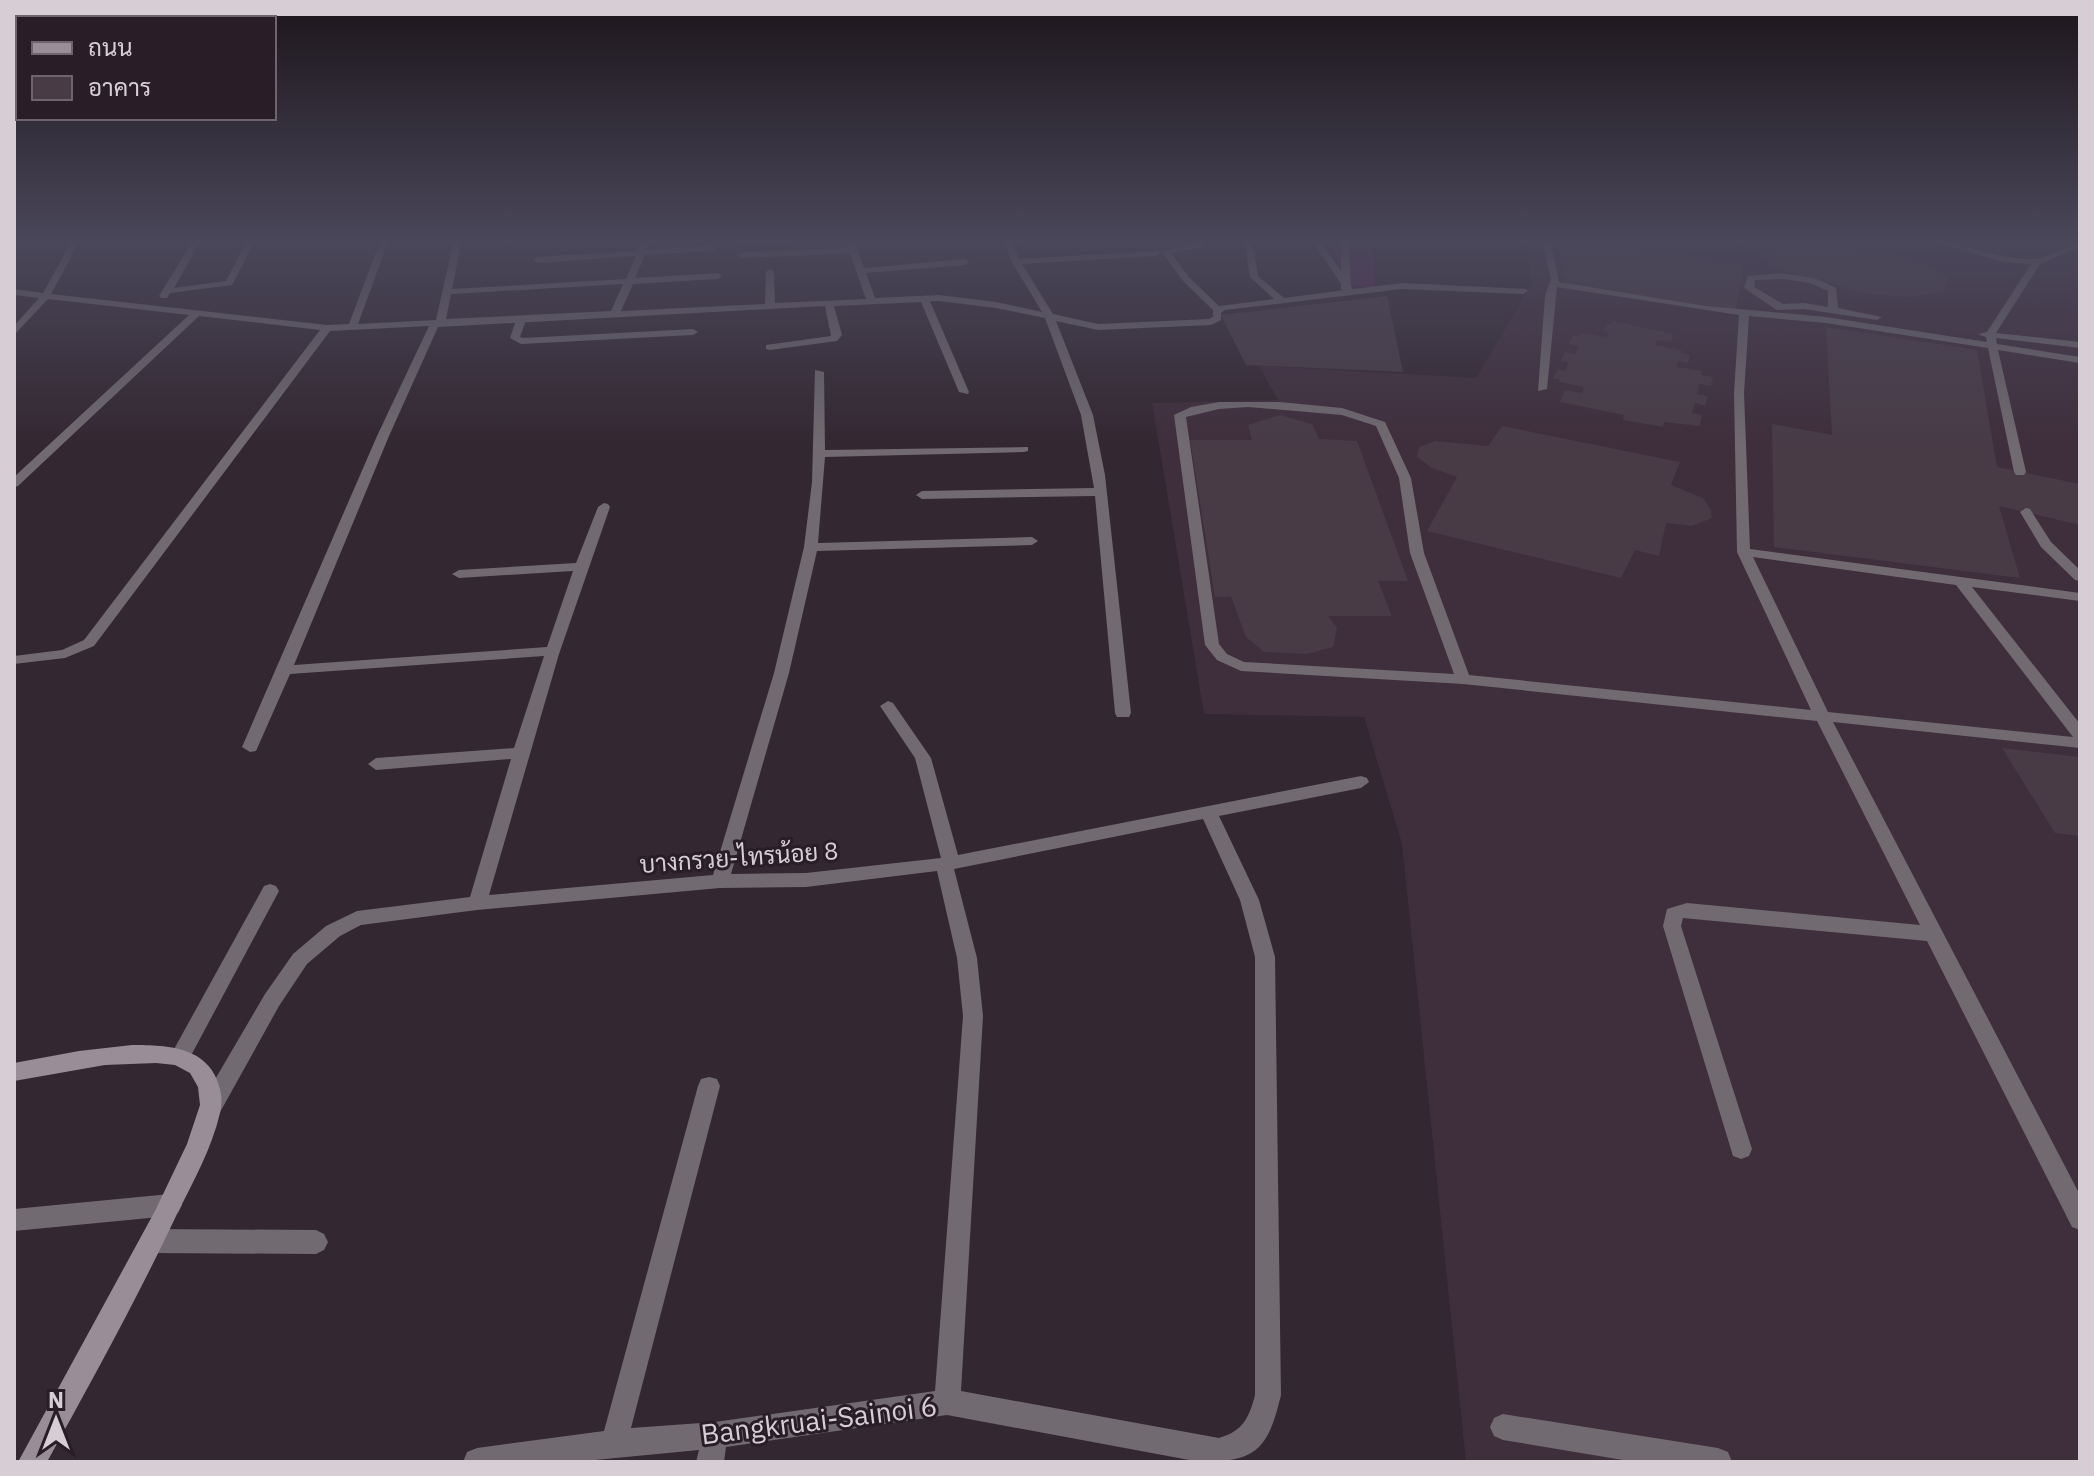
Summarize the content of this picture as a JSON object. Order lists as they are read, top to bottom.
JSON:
{
  "streets": {
    "street": ["บางกรวย-ไทรน้อย 8", "Bangkruai-Sainoi 6"]
  },
  "crossings": [
    ["บางกรวย-ไทรน้อย 8", "Bangkruai-Sainoi 6"]
  ],
  "legend": ["ถนน", "อาคาร"],
  "north": "top"
}
